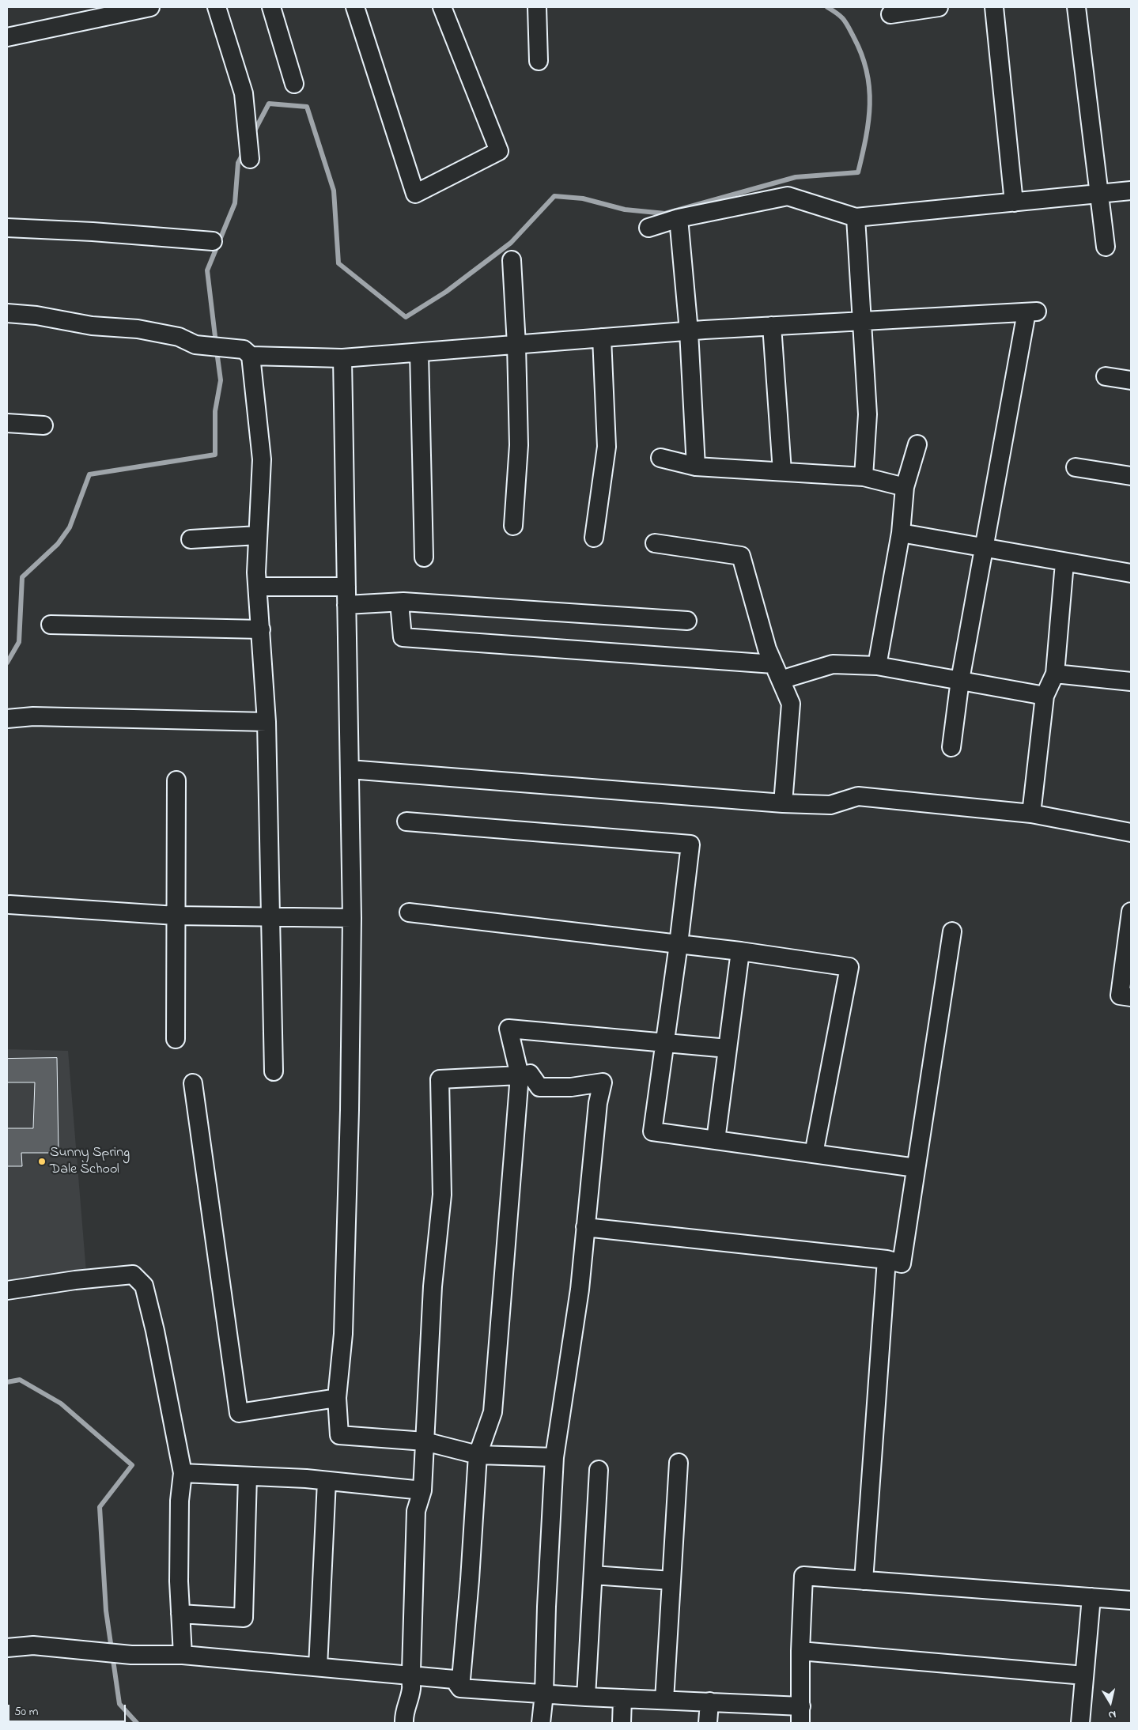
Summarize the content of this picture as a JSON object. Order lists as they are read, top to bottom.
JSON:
{
  "places": ["Sunny Spring Dale School"],
  "scale_bar": "50 m",
  "north": "bottom"
}
